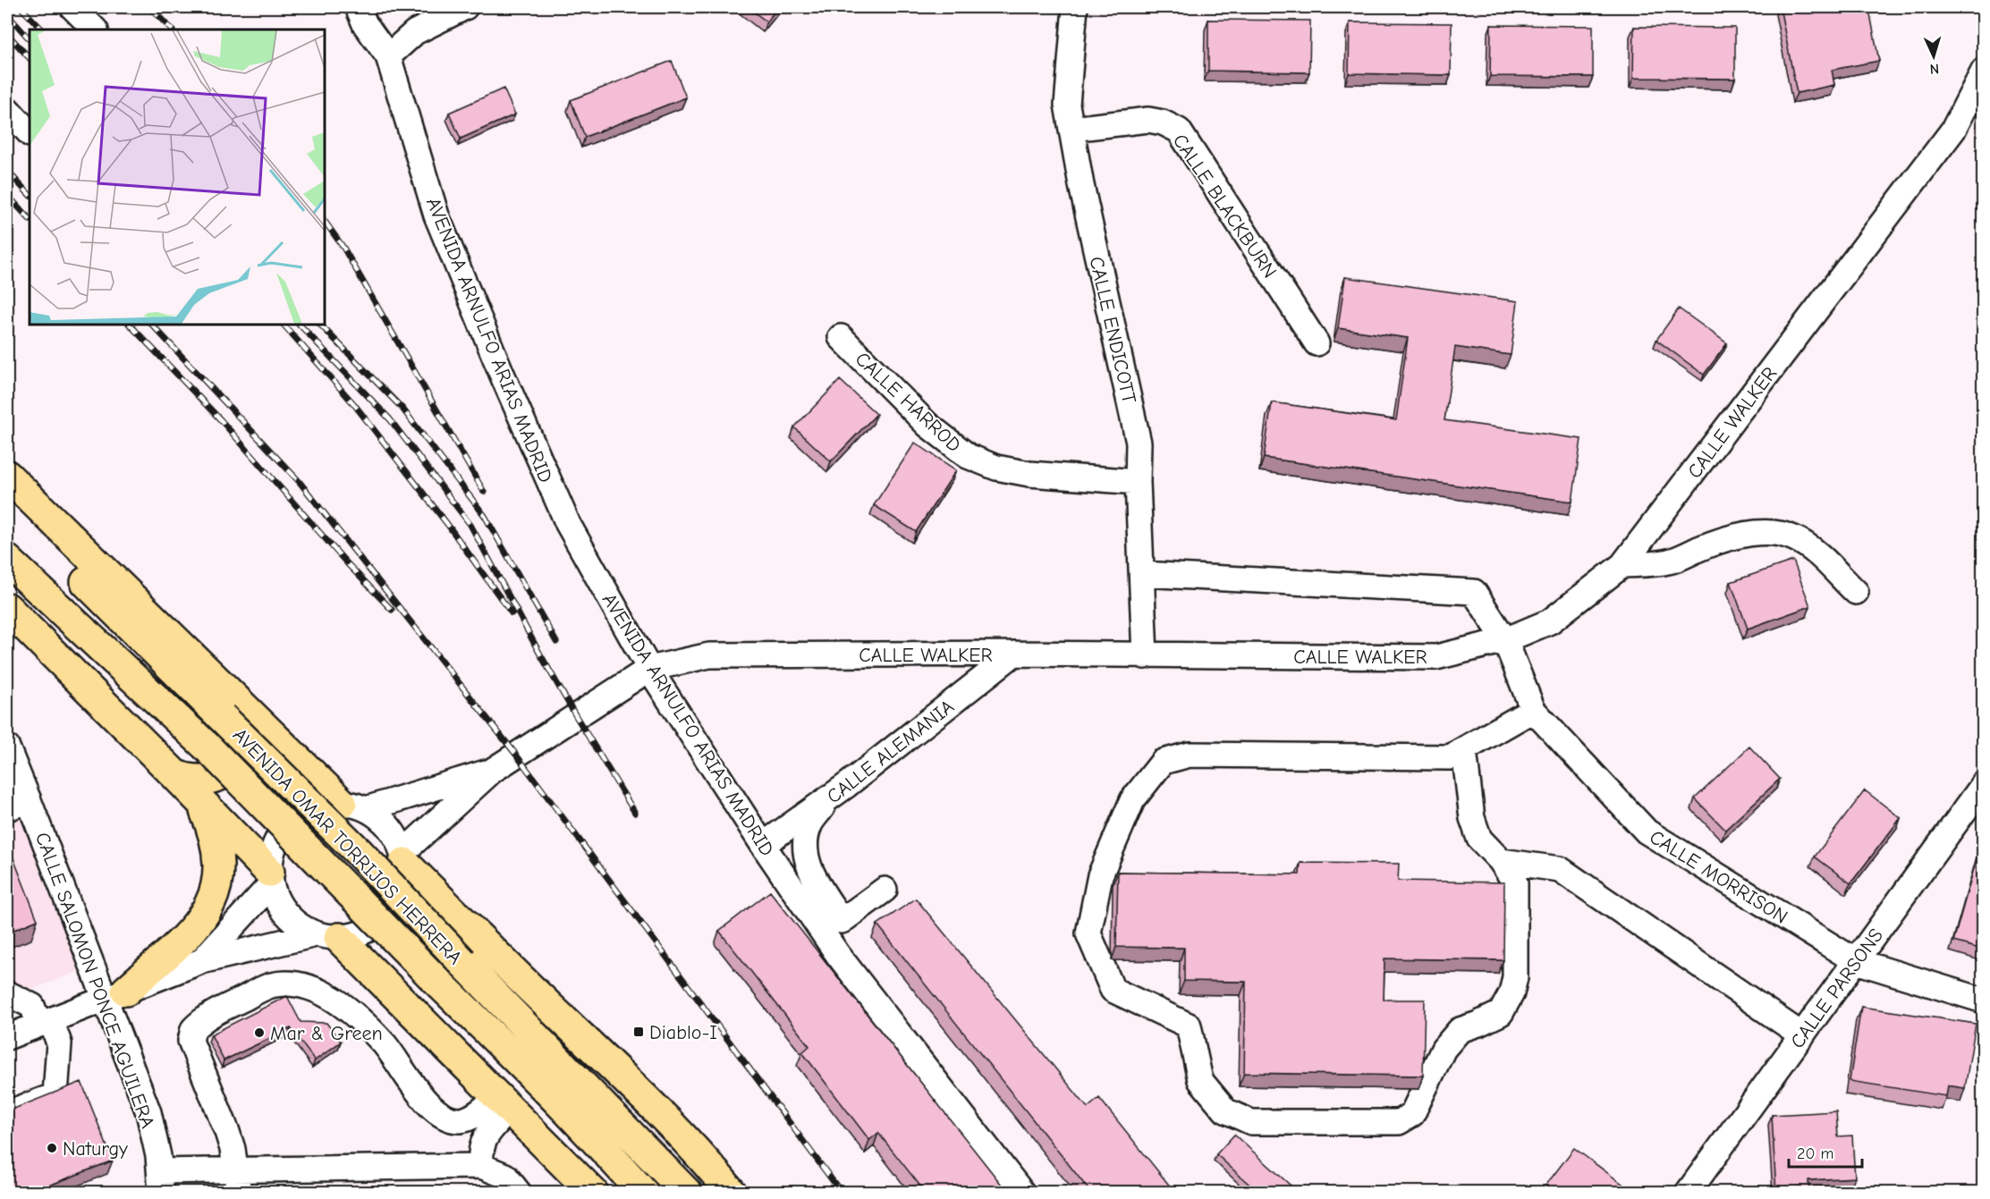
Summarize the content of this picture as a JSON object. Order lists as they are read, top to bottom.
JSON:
{
  "streets": {
    "main road": ["AVENIDA OMAR TORRIJOS HERRERA"],
    "street": [
      "CALLE BLACKBURN",
      "CALLE ENDICOTT",
      "AVENIDA ARNULFO ARIAS MADRID",
      "CALLE HARROD",
      "CALLE WALKER",
      "CALLE ALEMANIA",
      "CALLE MORRISON",
      "CALLE SALOMON PONCE AGUILERA",
      "CALLE PARSONS"
    ]
  },
  "crossings": [
    ["CALLE BLACKBURN", "CALLE ENDICOTT"],
    ["CALLE ENDICOTT", "CALLE HARROD"],
    ["CALLE ENDICOTT", "CALLE WALKER"],
    ["CALLE ENDICOTT", "CALLE MORRISON"],
    ["AVENIDA ARNULFO ARIAS MADRID", "CALLE WALKER"],
    ["AVENIDA ARNULFO ARIAS MADRID", "CALLE ALEMANIA"],
    ["CALLE WALKER", "CALLE ALEMANIA"],
    ["CALLE WALKER", "CALLE MORRISON"],
    ["CALLE MORRISON", "CALLE PARSONS"]
  ],
  "places": {
    "transit": ["Diablo-I"],
    "other": ["Mar & Green", "Naturgy"]
  },
  "scale_bar": "20 m",
  "north": "bottom"
}
